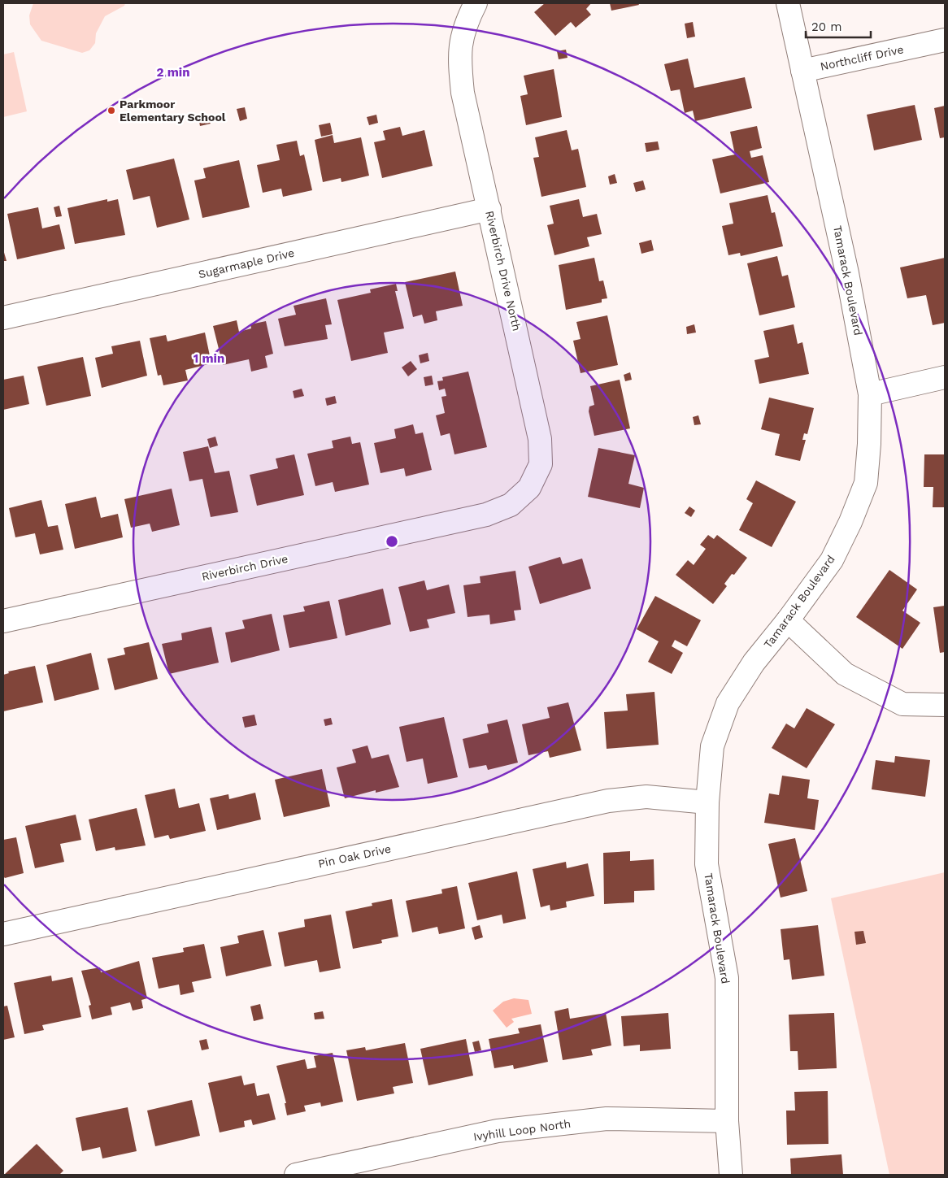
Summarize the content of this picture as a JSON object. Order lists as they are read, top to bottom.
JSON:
{
  "streets": {
    "street": [
      "Northcliff Drive",
      "Sugarmaple Drive",
      "Riverbirch Drive North",
      "Tamarack Boulevard",
      "Riverbirch Drive",
      "Pin Oak Drive",
      "Ivyhill Loop North"
    ]
  },
  "crossings": [
    ["Northcliff Drive", "Tamarack Boulevard"],
    ["Sugarmaple Drive", "Riverbirch Drive North"],
    ["Riverbirch Drive North", "Riverbirch Drive"],
    ["Tamarack Boulevard", "Pin Oak Drive"],
    ["Tamarack Boulevard", "Ivyhill Loop North"]
  ],
  "places": ["Parkmoor Elementary School"],
  "scale_bar": "20 m",
  "rings": ["2 min", "1 min"]
}
